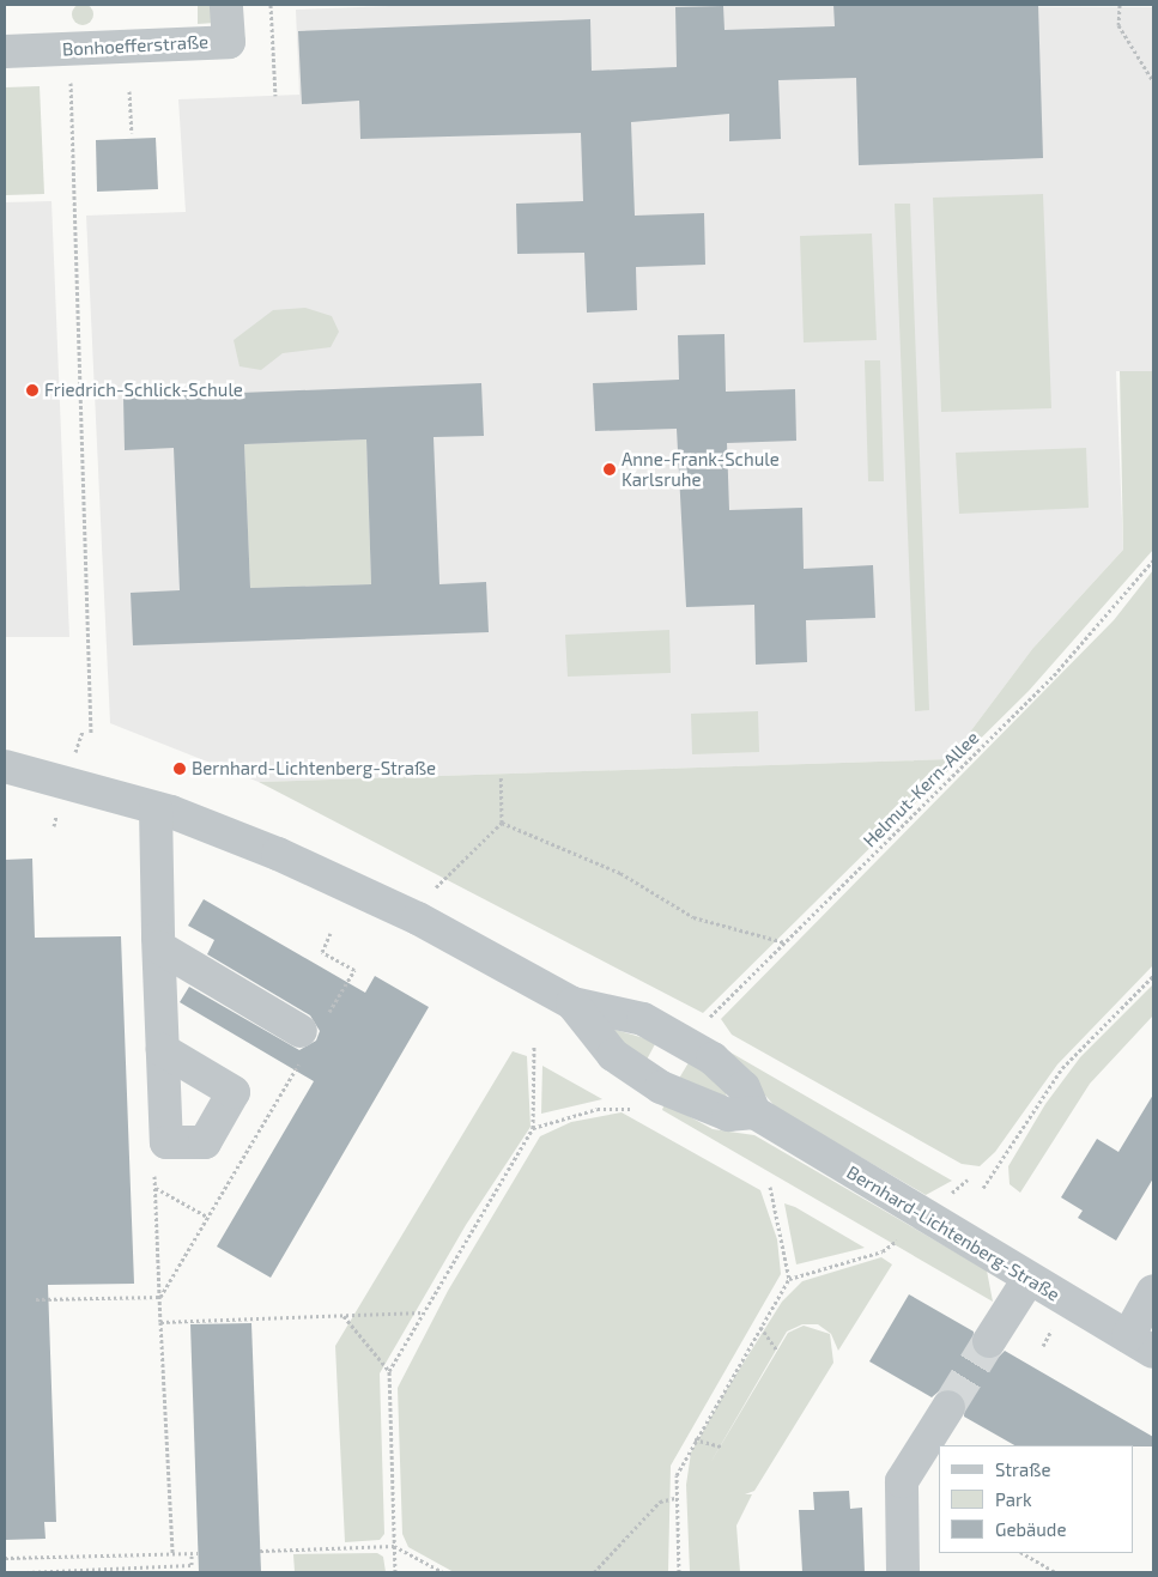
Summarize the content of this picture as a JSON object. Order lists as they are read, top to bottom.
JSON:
{
  "streets": {
    "street": ["Bonhoefferstraße", "Bernhard-Lichtenberg-Straße"],
    "path": ["Helmut-Kern-Allee"]
  },
  "places": ["Friedrich-Schlick-Schule", "Anne-Frank-Schule Karlsruhe", "Bernhard-Lichtenberg-Straße"],
  "legend": ["Straße", "Park", "Gebäude"]
}
